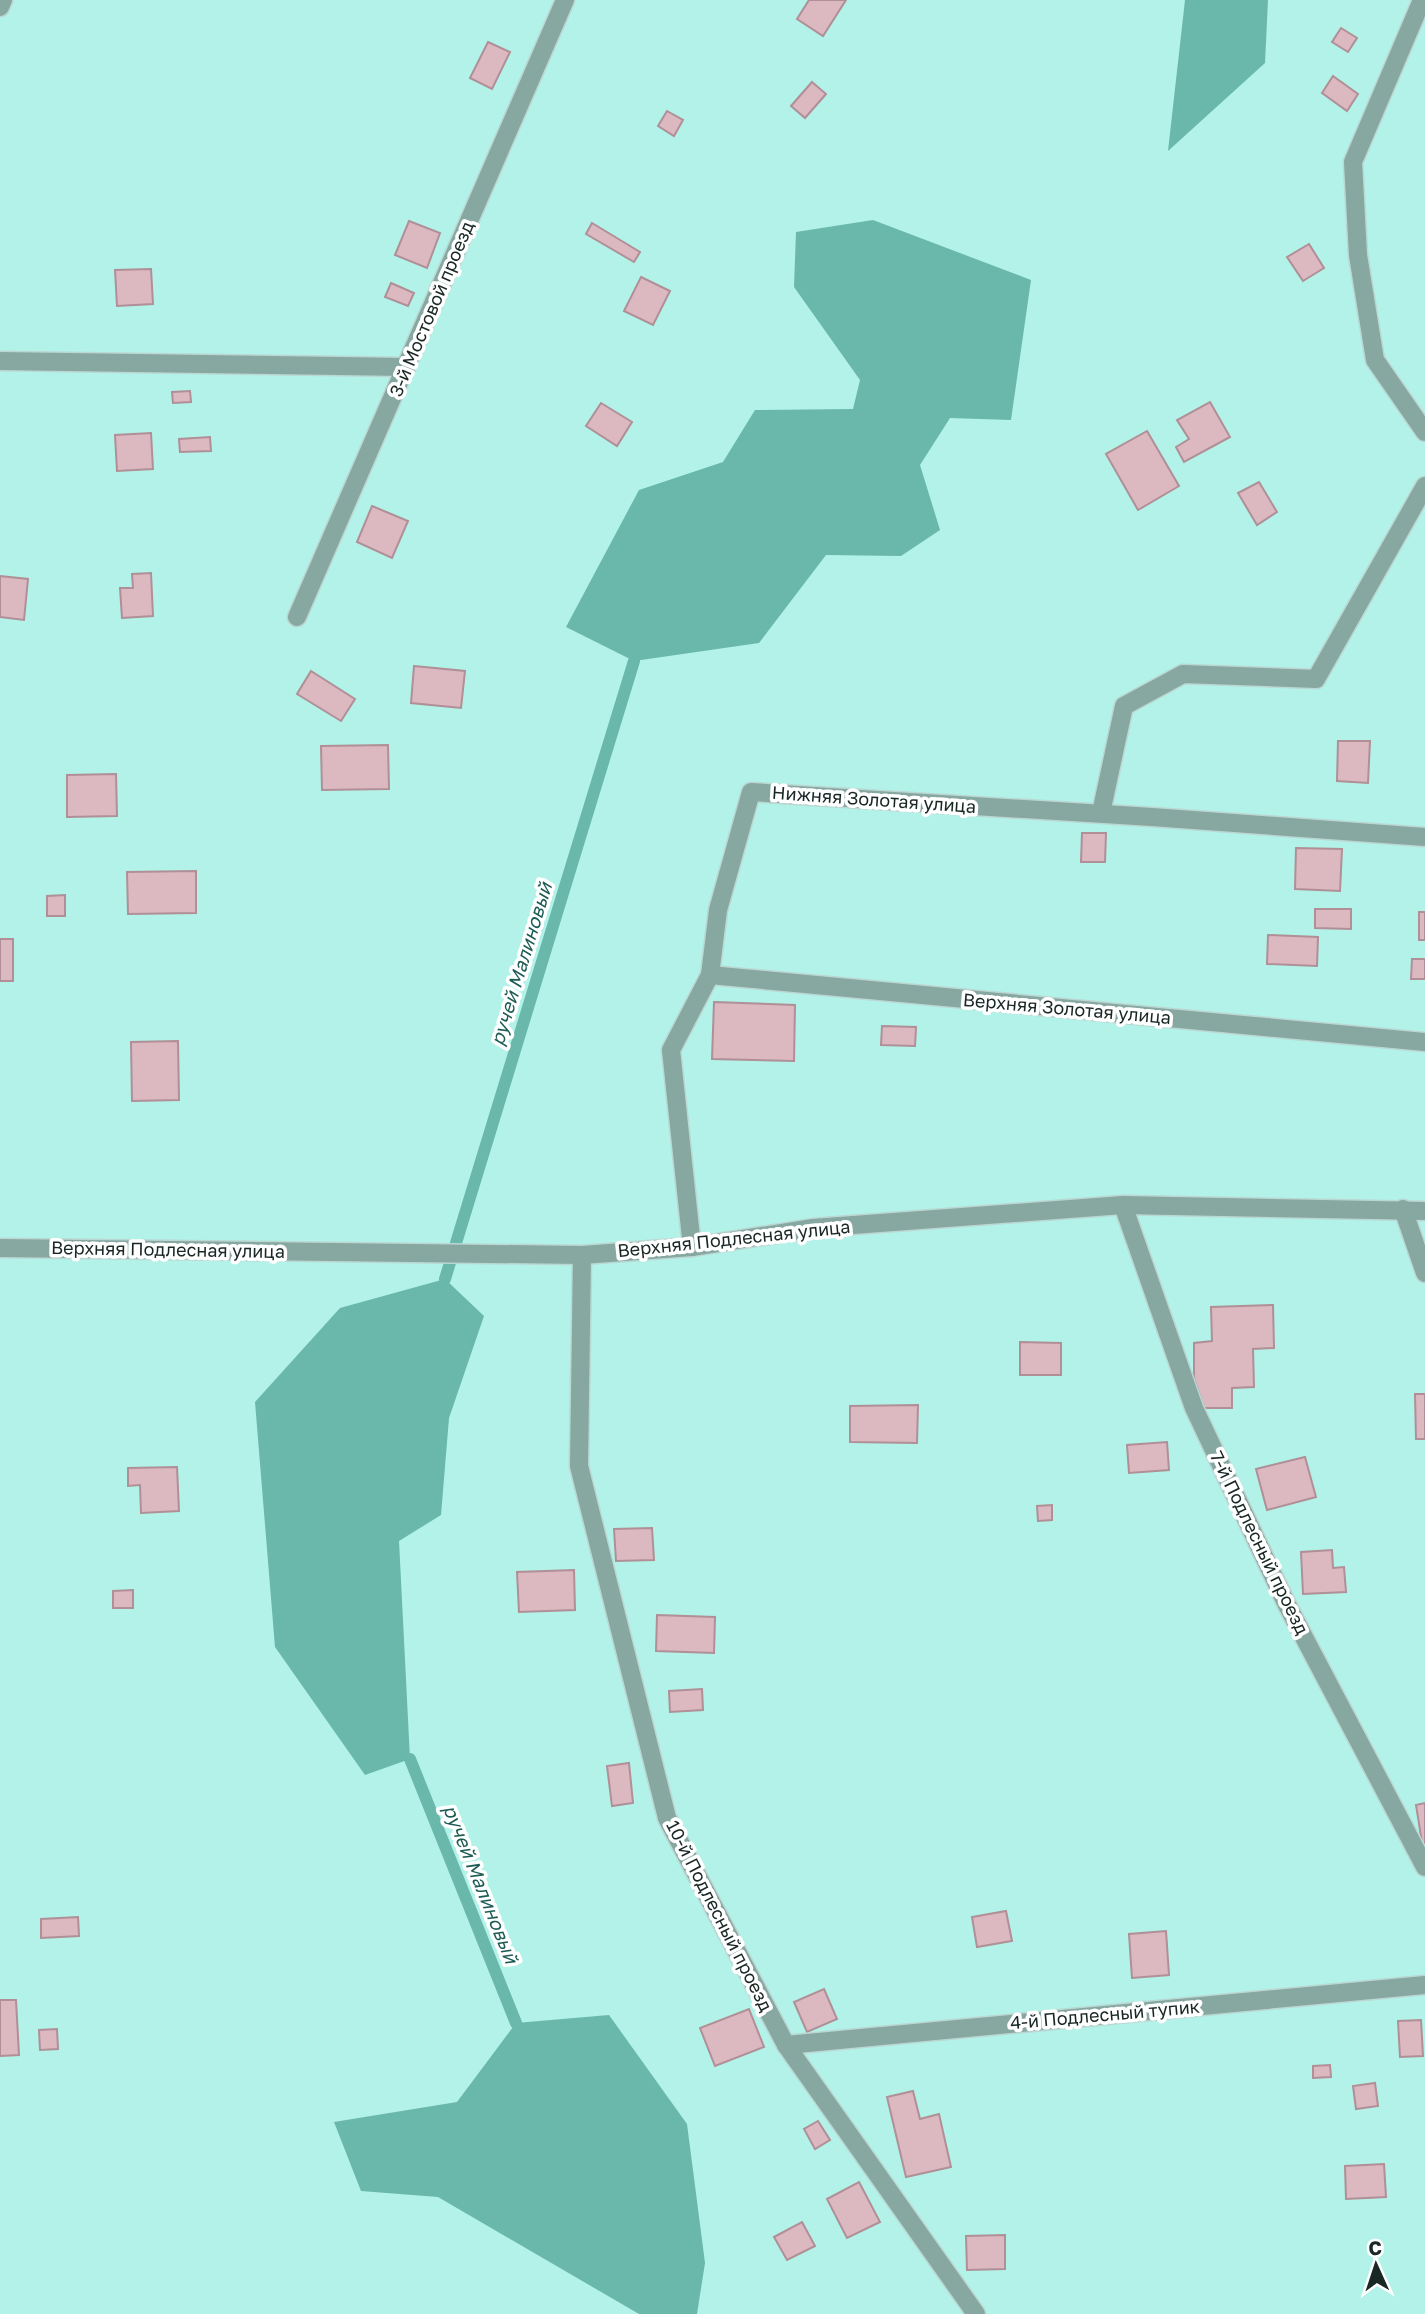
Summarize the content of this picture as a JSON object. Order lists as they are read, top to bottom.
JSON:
{
  "streets": {
    "street": [
      "3-й Мостовой проезд",
      "Нижняя Золотая улица",
      "Верхняя Золотая улица",
      "Верхняя Подлесная улица",
      "7-й Подлесный проезд",
      "10-й Подлесный проезд",
      "4-й Подлесный тупик"
    ]
  },
  "crossings": [
    ["Нижняя Золотая улица", "Верхняя Золотая улица"],
    ["Нижняя Золотая улица", "Верхняя Подлесная улица"],
    ["Верхняя Подлесная улица", "7-й Подлесный проезд"],
    ["Верхняя Подлесная улица", "10-й Подлесный проезд"],
    ["10-й Подлесный проезд", "4-й Подлесный тупик"]
  ],
  "water": ["ручей Малиновый"],
  "north": "top"
}
